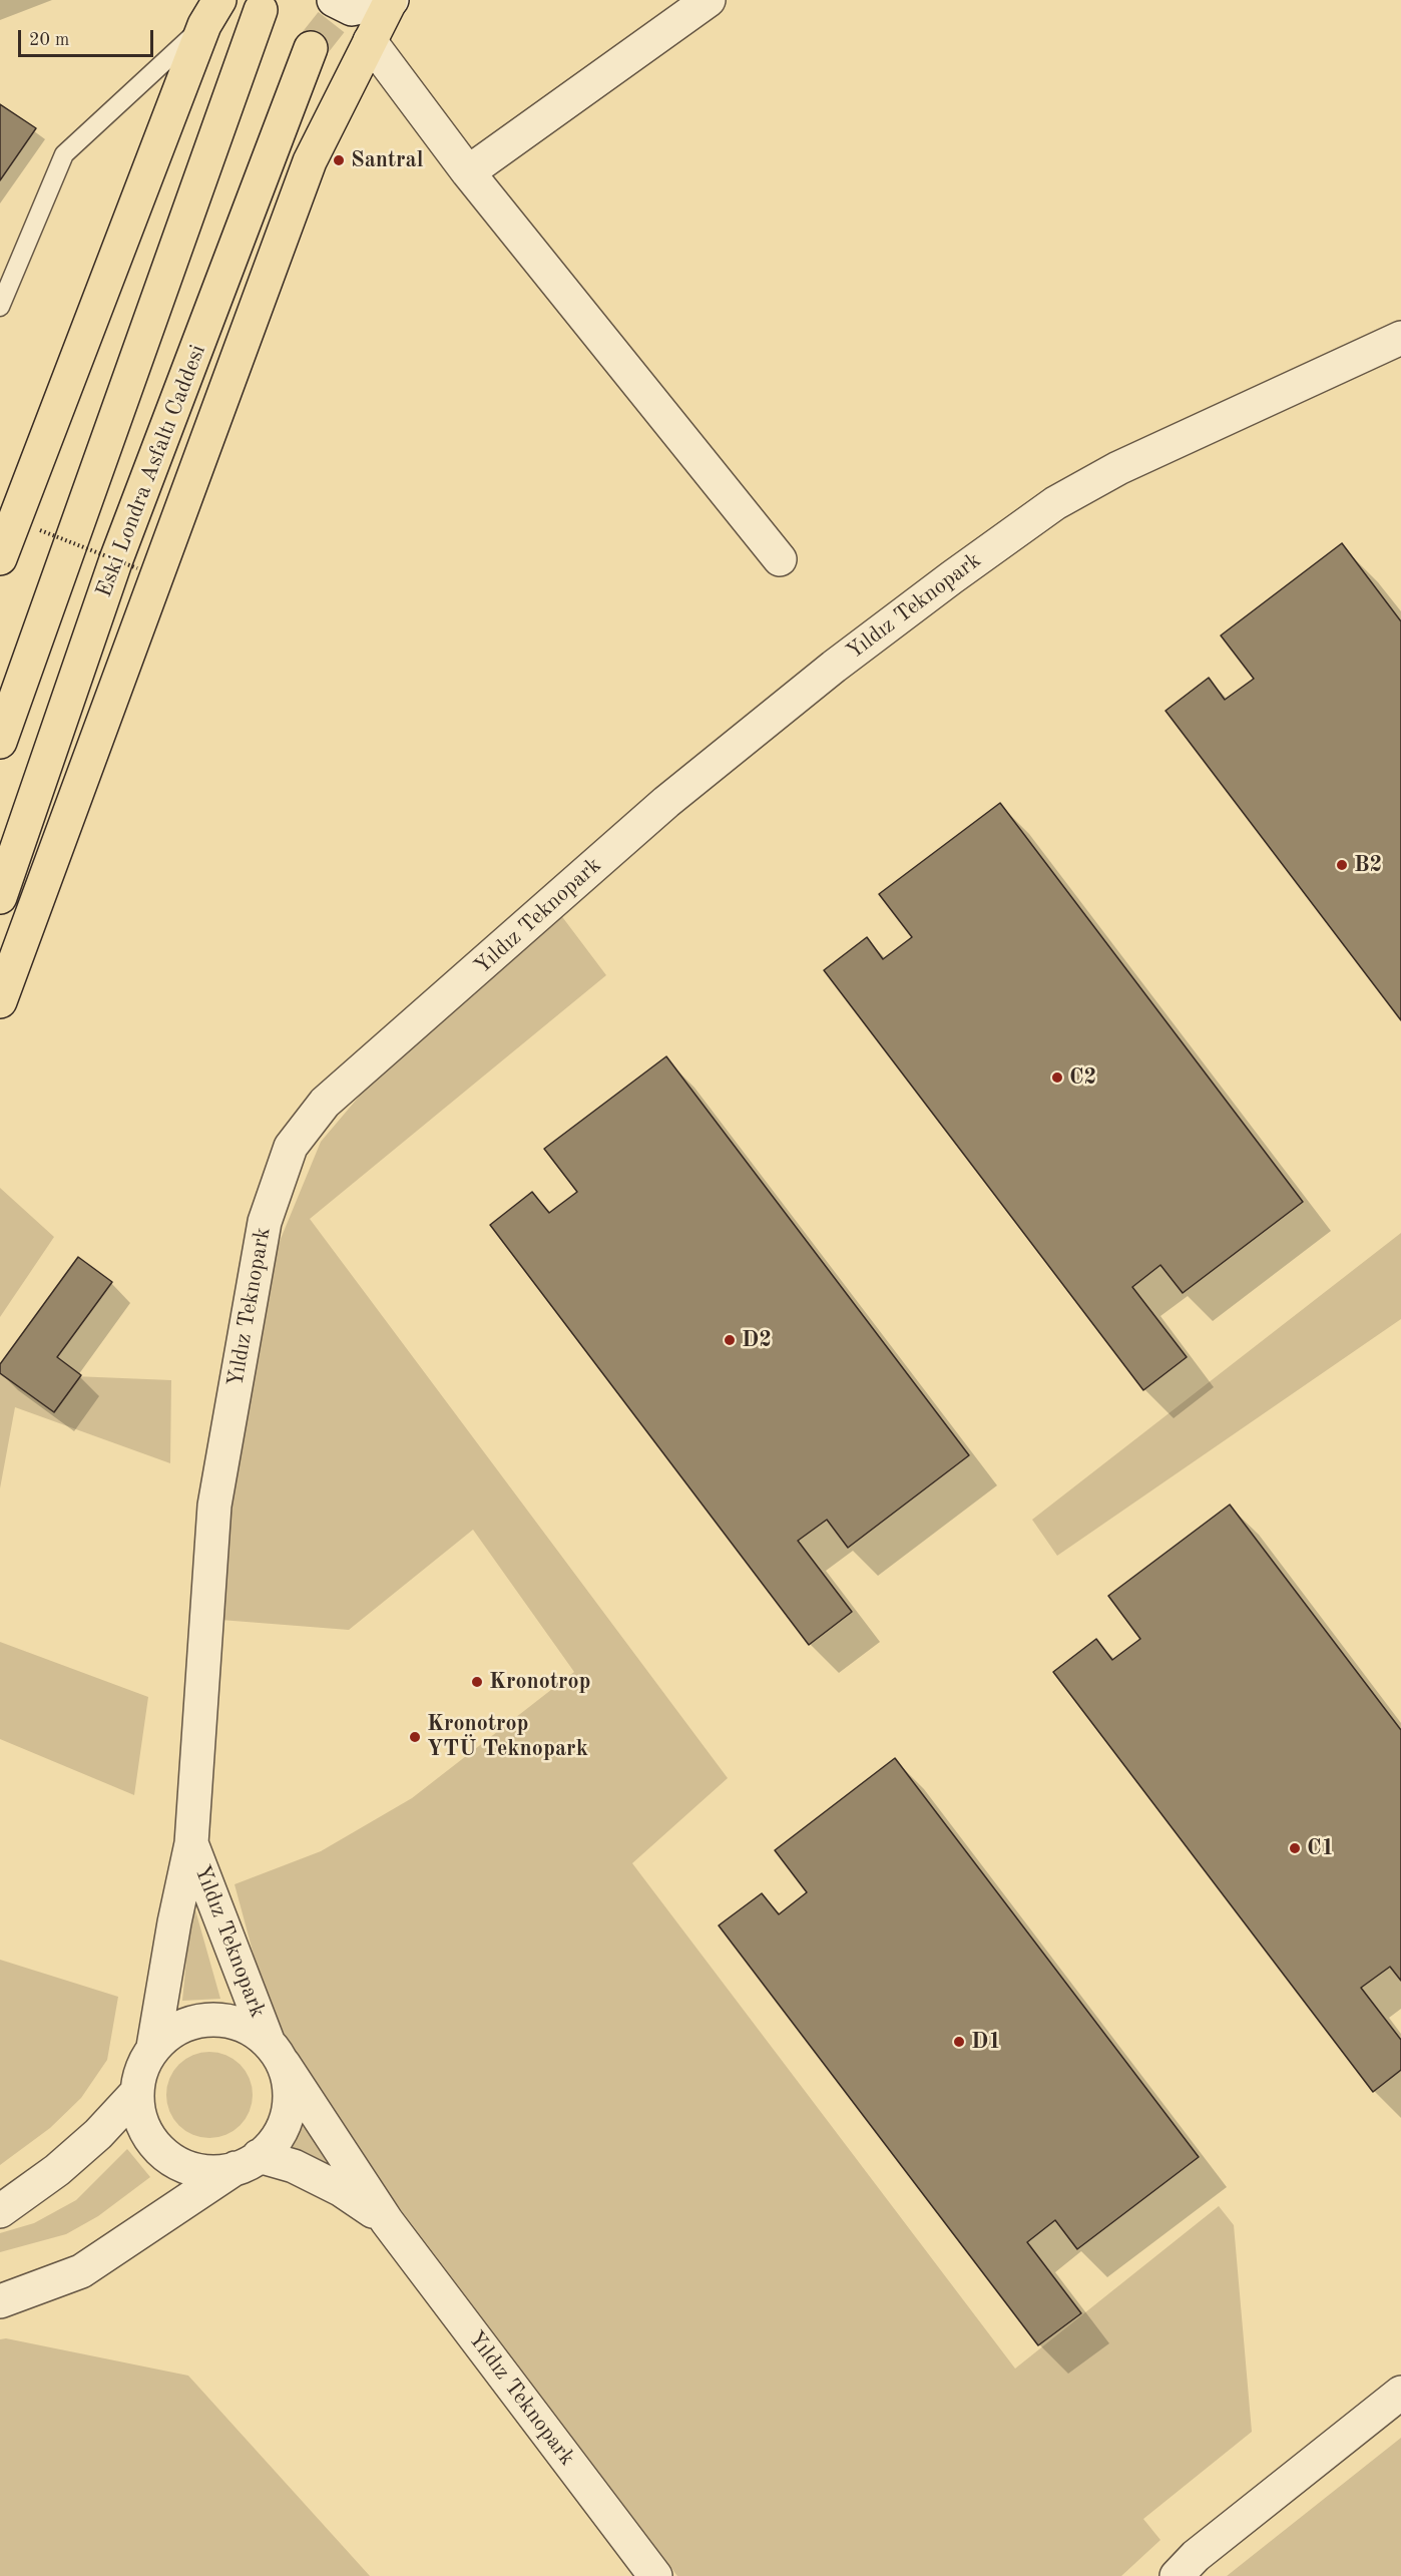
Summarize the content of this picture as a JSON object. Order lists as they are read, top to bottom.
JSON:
{
  "streets": {
    "main road": ["Eski Londra Asfaltı Caddesi"],
    "street": ["Yıldız Teknopark"]
  },
  "places": [
    "Santral",
    "B2",
    "C2",
    "D2",
    "Kronotrop",
    "Kronotrop YTÜ Teknopark",
    "C1",
    "D1"
  ],
  "scale_bar": "20 m"
}
